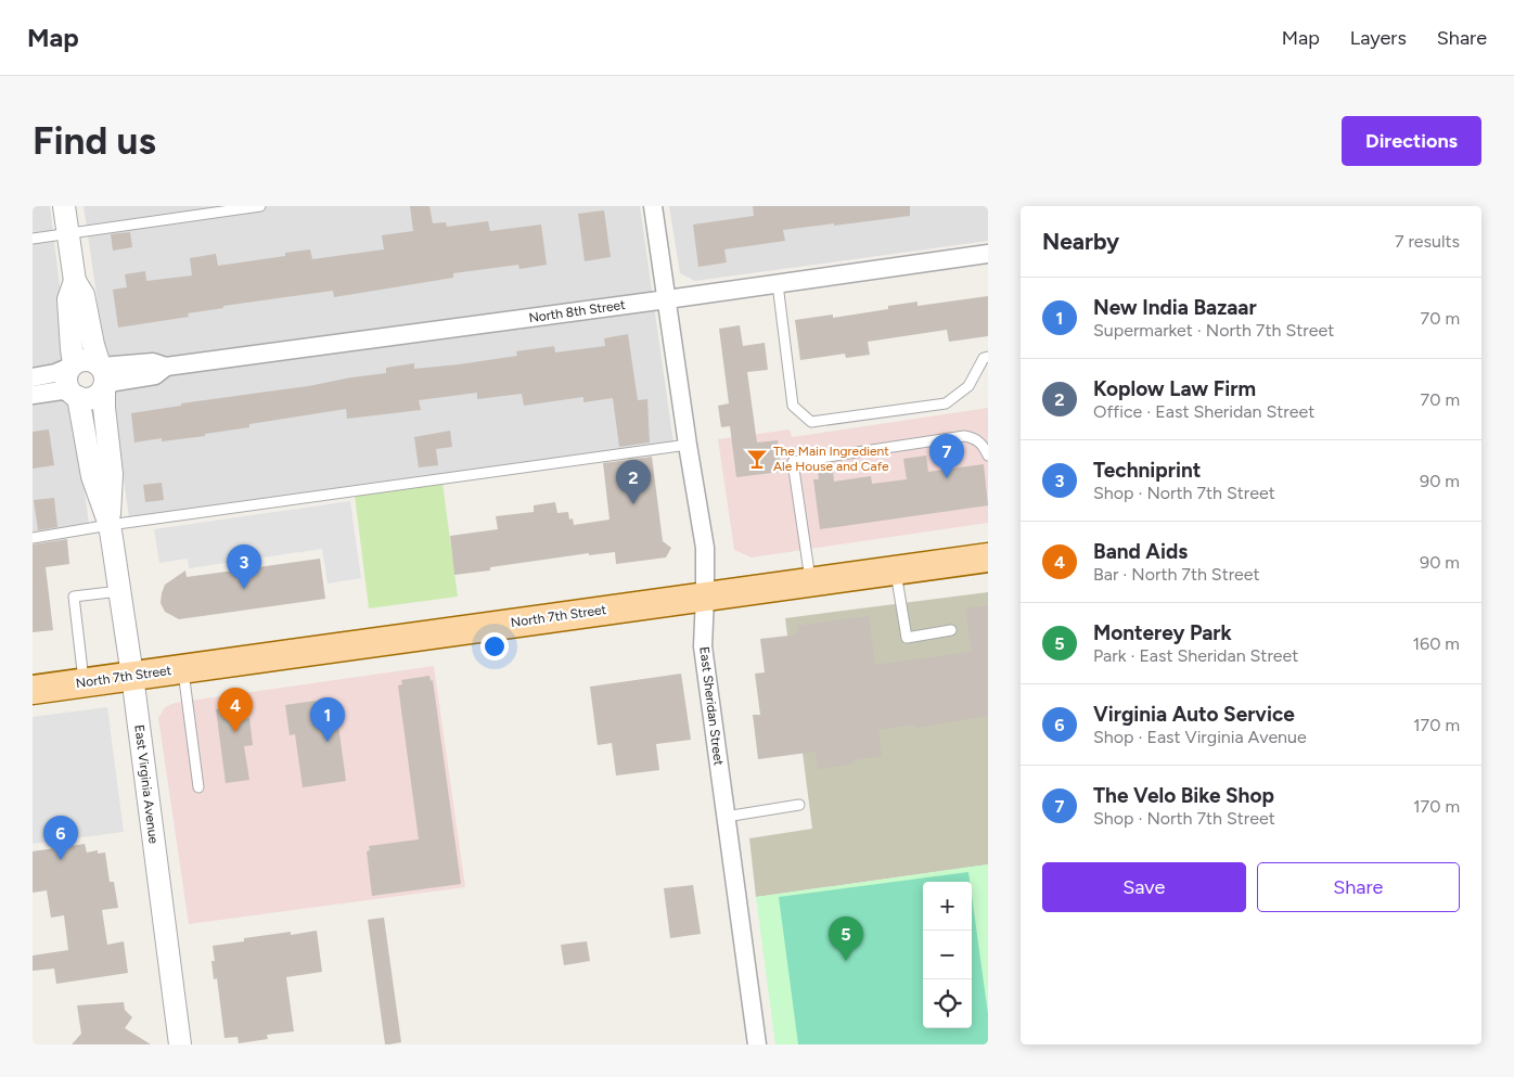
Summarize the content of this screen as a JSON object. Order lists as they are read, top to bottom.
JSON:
{
  "streets": {
    "main road": ["North 7th Street"],
    "street": ["North 8th Street", "East Sheridan Street", "East Virginia Avenue"]
  },
  "crossings": [
    ["North 8th Street", "East Sheridan Street"],
    ["North 8th Street", "East Virginia Avenue"],
    ["North 7th Street", "East Sheridan Street"],
    ["North 7th Street", "East Virginia Avenue"]
  ],
  "places": {
    "bar": ["The Main Ingredient Ale House and Cafe"]
  },
  "page": {
    "header": "Map",
    "nav": ["Map", "Layers", "Share"],
    "buttons": [
      "Directions",
      ["Save", "Share"]
    ],
    "title": "Find us",
    "heading": ["Nearby", "7 results"],
    "list": [
      {
        "mark": "1",
        "name": "New India Bazaar",
        "note": "Supermarket · North 7th Street",
        "value": "70 m"
      },
      {
        "mark": "2",
        "name": "Koplow Law Firm",
        "note": "Office · East Sheridan Street",
        "value": "70 m"
      },
      {
        "mark": "3",
        "name": "Techniprint",
        "note": "Shop · North 7th Street",
        "value": "90 m"
      },
      {
        "mark": "4",
        "name": "Band Aids",
        "note": "Bar · North 7th Street",
        "value": "90 m"
      },
      {
        "mark": "5",
        "name": "Monterey Park",
        "note": "Park · East Sheridan Street",
        "value": "160 m"
      },
      {
        "mark": "6",
        "name": "Virginia Auto Service",
        "note": "Shop · East Virginia Avenue",
        "value": "170 m"
      },
      {
        "mark": "7",
        "name": "The Velo Bike Shop",
        "note": "Shop · North 7th Street",
        "value": "170 m"
      }
    ],
    "pins": [
      "7",
      "2",
      "3",
      "4",
      "1",
      "6",
      "5"
    ],
    "map_buttons": ["+", "−"]
  }
}
